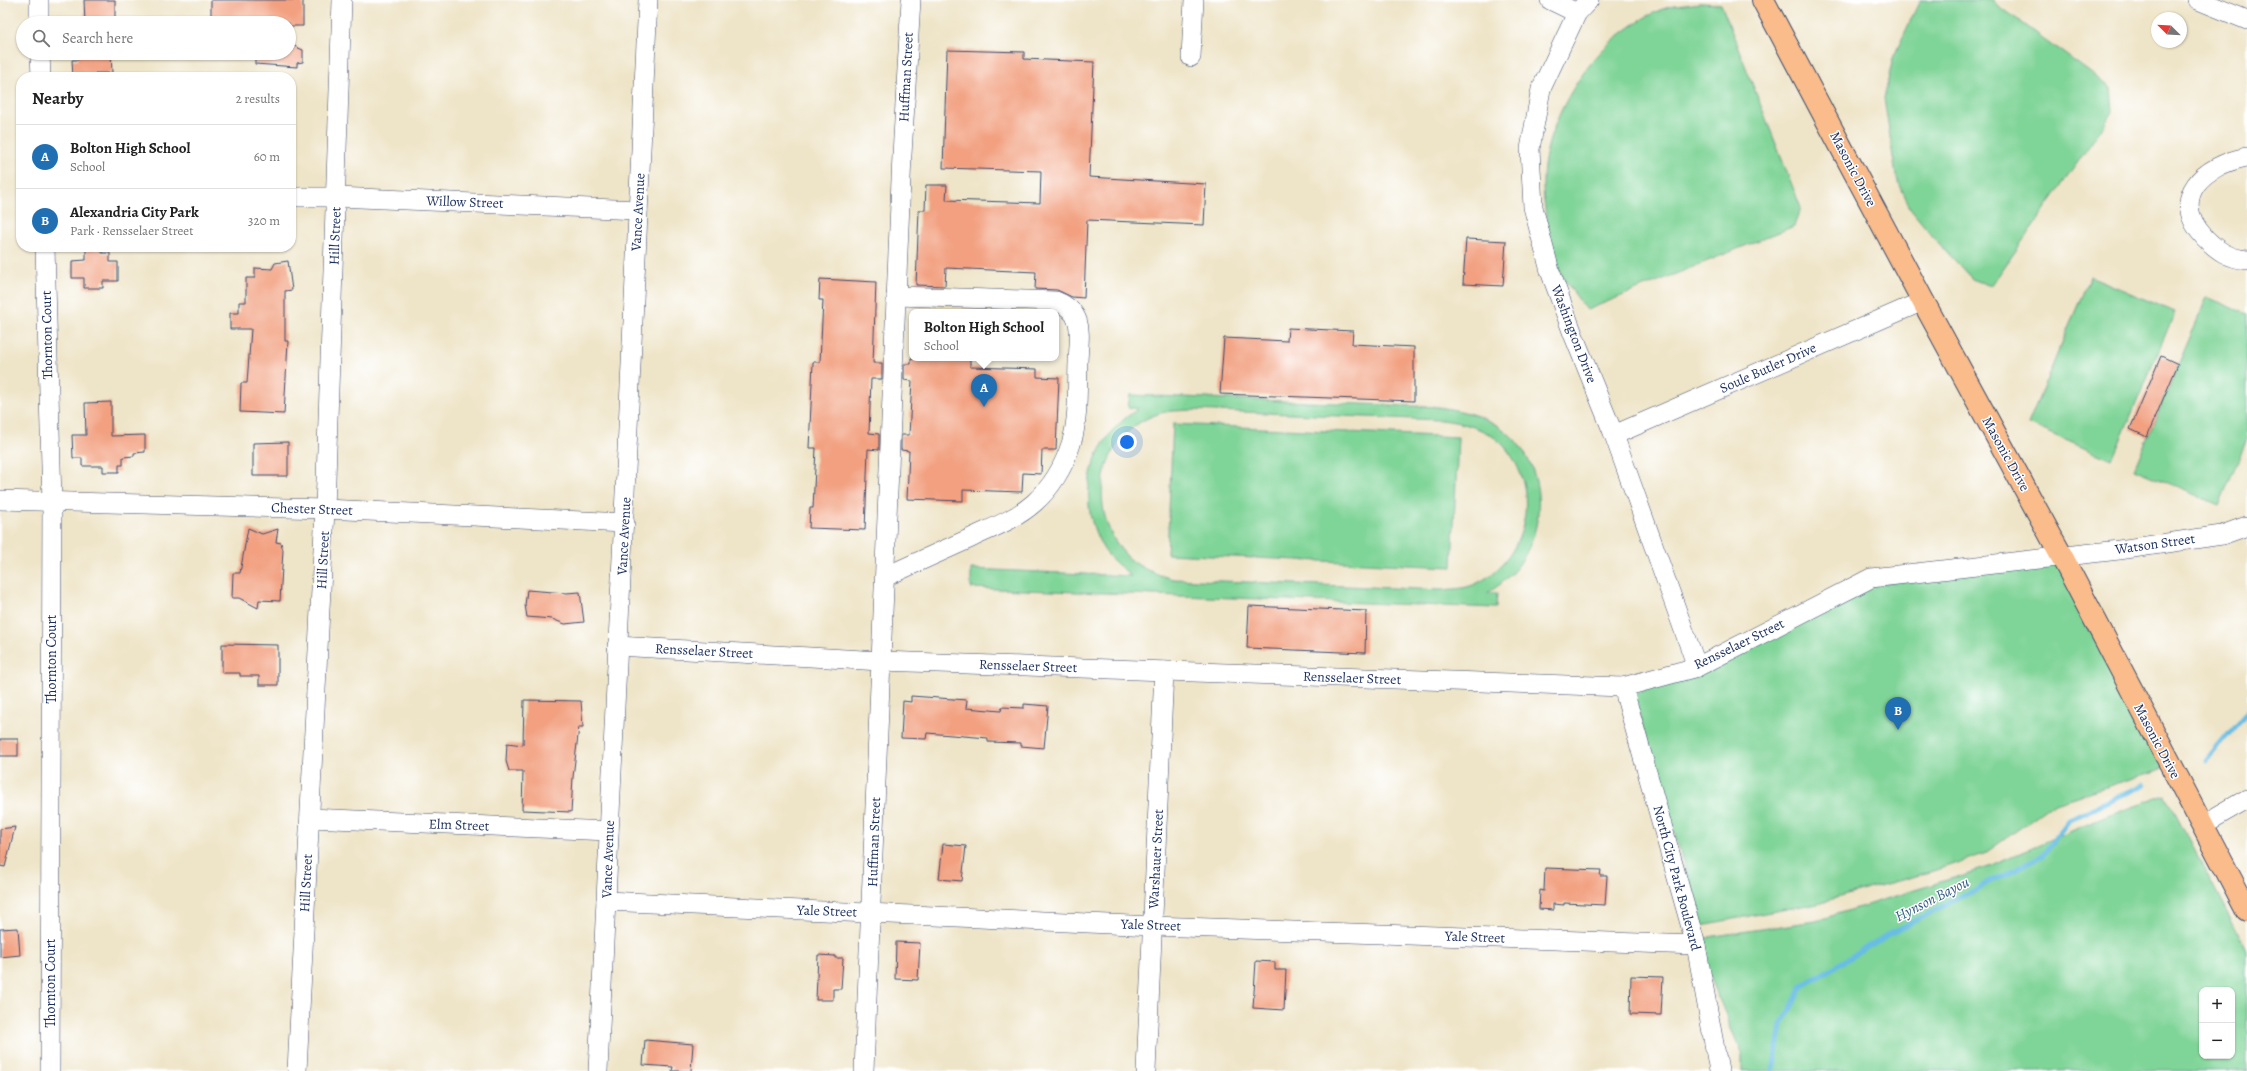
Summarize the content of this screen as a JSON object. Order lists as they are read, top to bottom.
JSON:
{
  "streets": {
    "main road": ["Masonic Drive"],
    "street": [
      "Huffman Street",
      "Willow Street",
      "Vance Avenue",
      "Hill Street",
      "Washington Drive",
      "Thornton Court",
      "Soule Butler Drive",
      "Chester Street",
      "Watson Street",
      "Rensselaer Street",
      "Elm Street",
      "Warshauer Street",
      "North City Park Boulevard",
      "Yale Street"
    ]
  },
  "crossings": [
    ["Huffman Street", "Rensselaer Street"],
    ["Huffman Street", "Yale Street"],
    ["Masonic Drive", "Soule Butler Drive"],
    ["Masonic Drive", "Watson Street"],
    ["Masonic Drive", "Rensselaer Street"],
    ["Willow Street", "Vance Avenue"],
    ["Willow Street", "Hill Street"],
    ["Vance Avenue", "Chester Street"],
    ["Vance Avenue", "Rensselaer Street"],
    ["Vance Avenue", "Elm Street"],
    ["Vance Avenue", "Yale Street"],
    ["Hill Street", "Chester Street"],
    ["Hill Street", "Elm Street"],
    ["Washington Drive", "Soule Butler Drive"],
    ["Washington Drive", "Rensselaer Street"],
    ["Thornton Court", "Chester Street"],
    ["Watson Street", "Rensselaer Street"],
    ["Rensselaer Street", "Warshauer Street"],
    ["Rensselaer Street", "North City Park Boulevard"],
    ["Warshauer Street", "Yale Street"],
    ["North City Park Boulevard", "Yale Street"]
  ],
  "water": ["Hynson Bayou"],
  "north": "top left",
  "page": {
    "search": "Search here",
    "heading": ["Nearby", "2 results"],
    "list": [
      {
        "mark": "A",
        "name": "Bolton High School",
        "note": "School",
        "value": "60 m"
      },
      {
        "mark": "B",
        "name": "Alexandria City Park",
        "note": "Park · Rensselaer Street",
        "value": "320 m"
      }
    ],
    "popup": ["Bolton High School", "School"],
    "pins": ["A", "B"],
    "map_buttons": ["+", "−"]
  }
}
